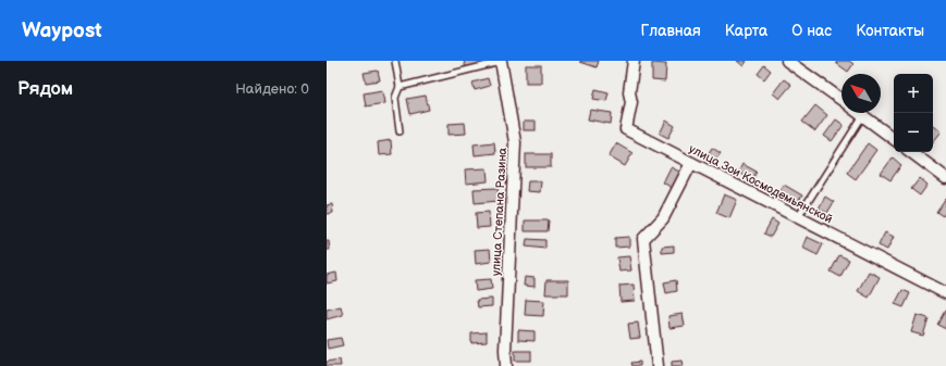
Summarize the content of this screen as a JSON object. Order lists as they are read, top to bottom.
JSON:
{
  "streets": {
    "street": ["улица Зои Космодемьянской", "улица Степана Разина"]
  },
  "north": "top left",
  "page": {
    "header": "Waypost",
    "nav": [
      "Главная",
      "Карта",
      "О нас",
      "Контакты"
    ],
    "heading": ["Рядом", "Найдено: 0"],
    "map_buttons": ["+", "−"]
  }
}
